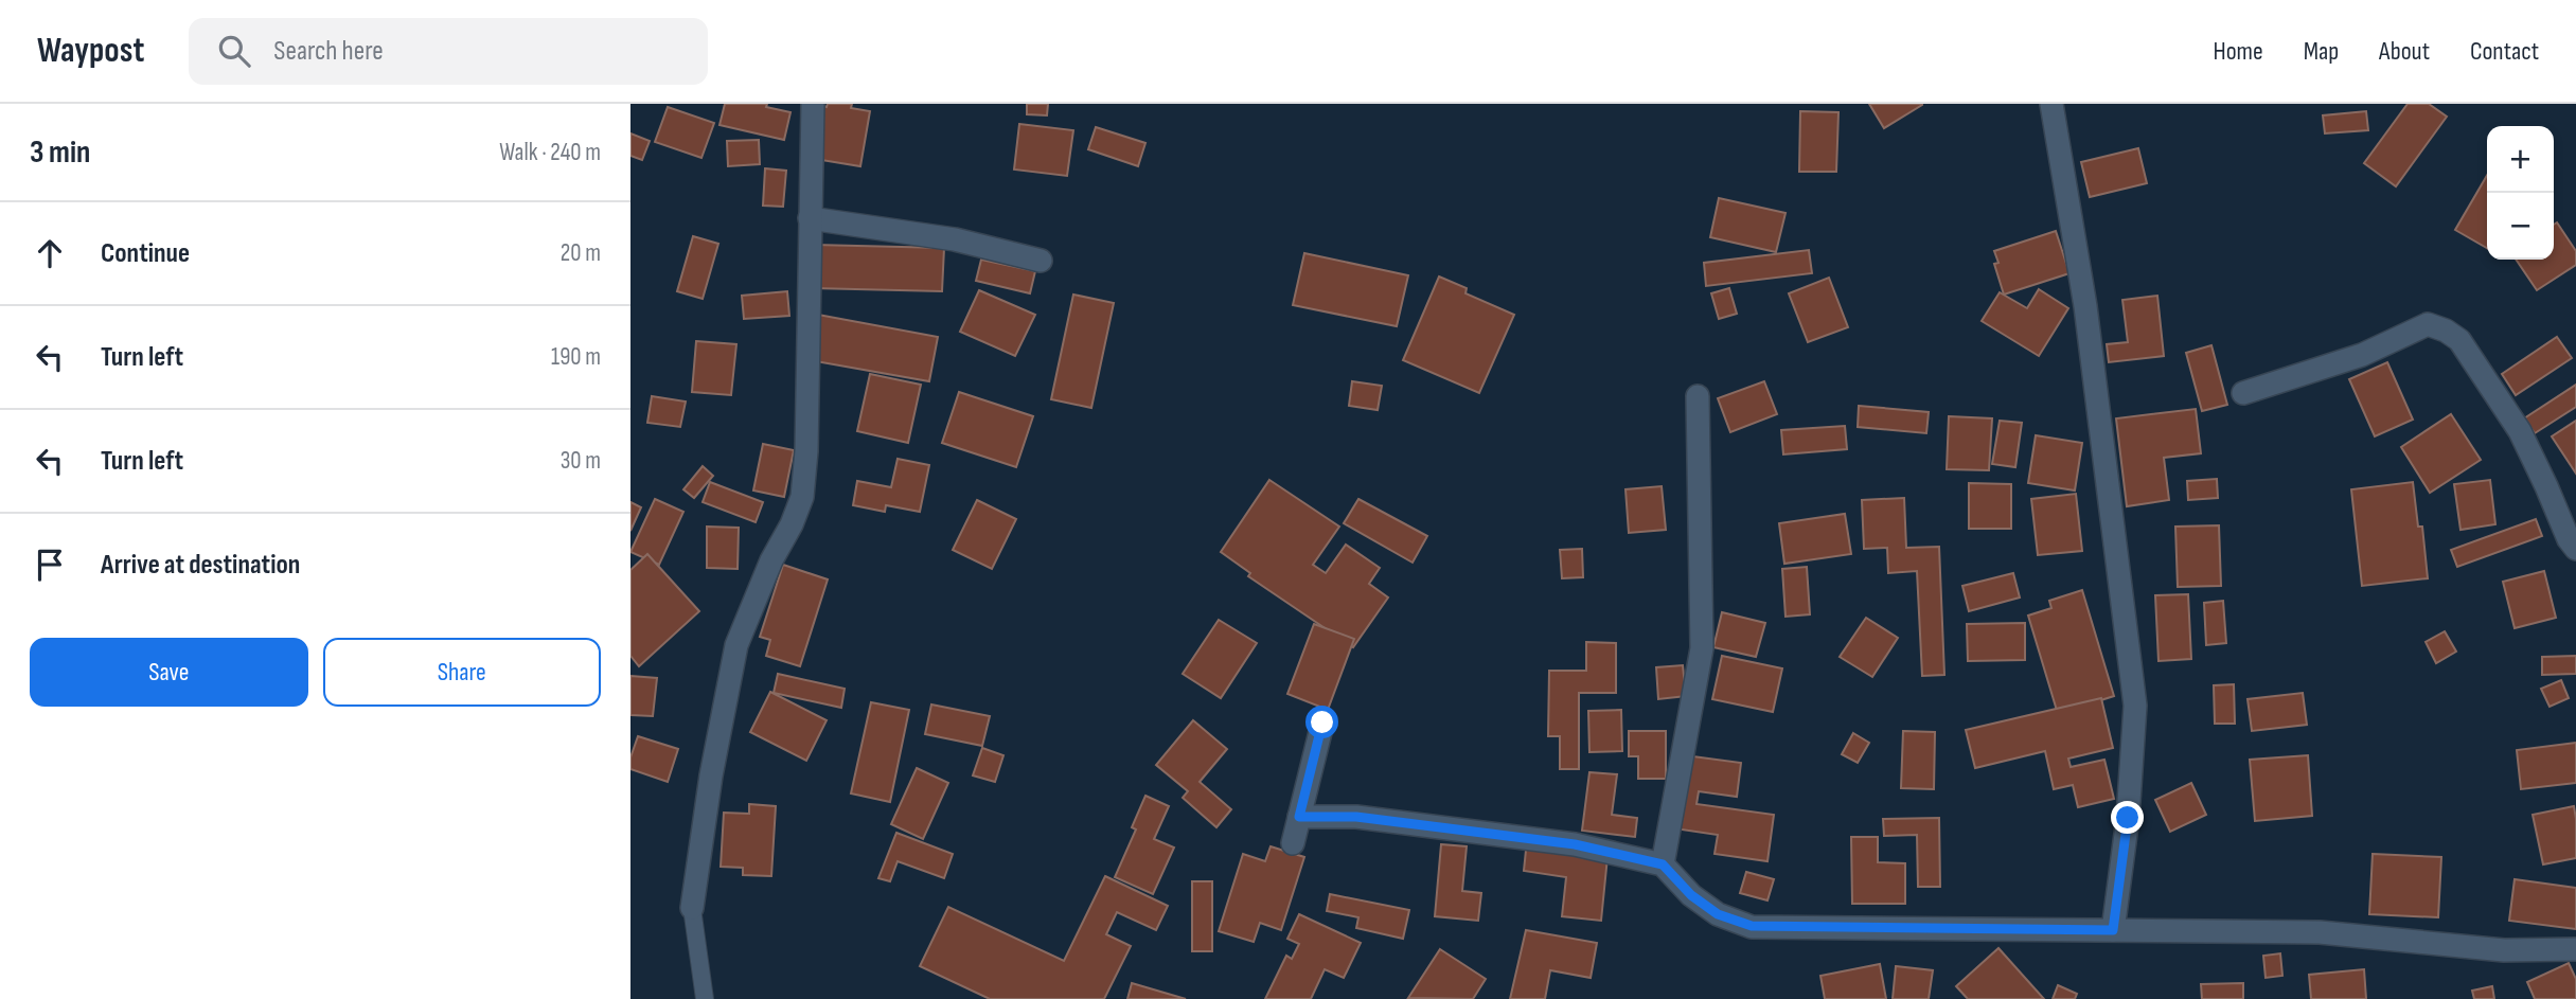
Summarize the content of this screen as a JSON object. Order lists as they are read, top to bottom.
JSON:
{
  "page": {
    "header": "Waypost",
    "search": "Search here",
    "nav": [
      "Home",
      "Map",
      "About",
      "Contact"
    ],
    "heading": ["3 min", "Walk · 240 m"],
    "map_buttons": ["+", "−"],
    "list": [
      ["Continue", "20 m"],
      ["Turn left", "190 m"],
      ["Turn left", "30 m"],
      "Arrive at destination"
    ],
    "buttons": ["Save", "Share"]
  }
}
